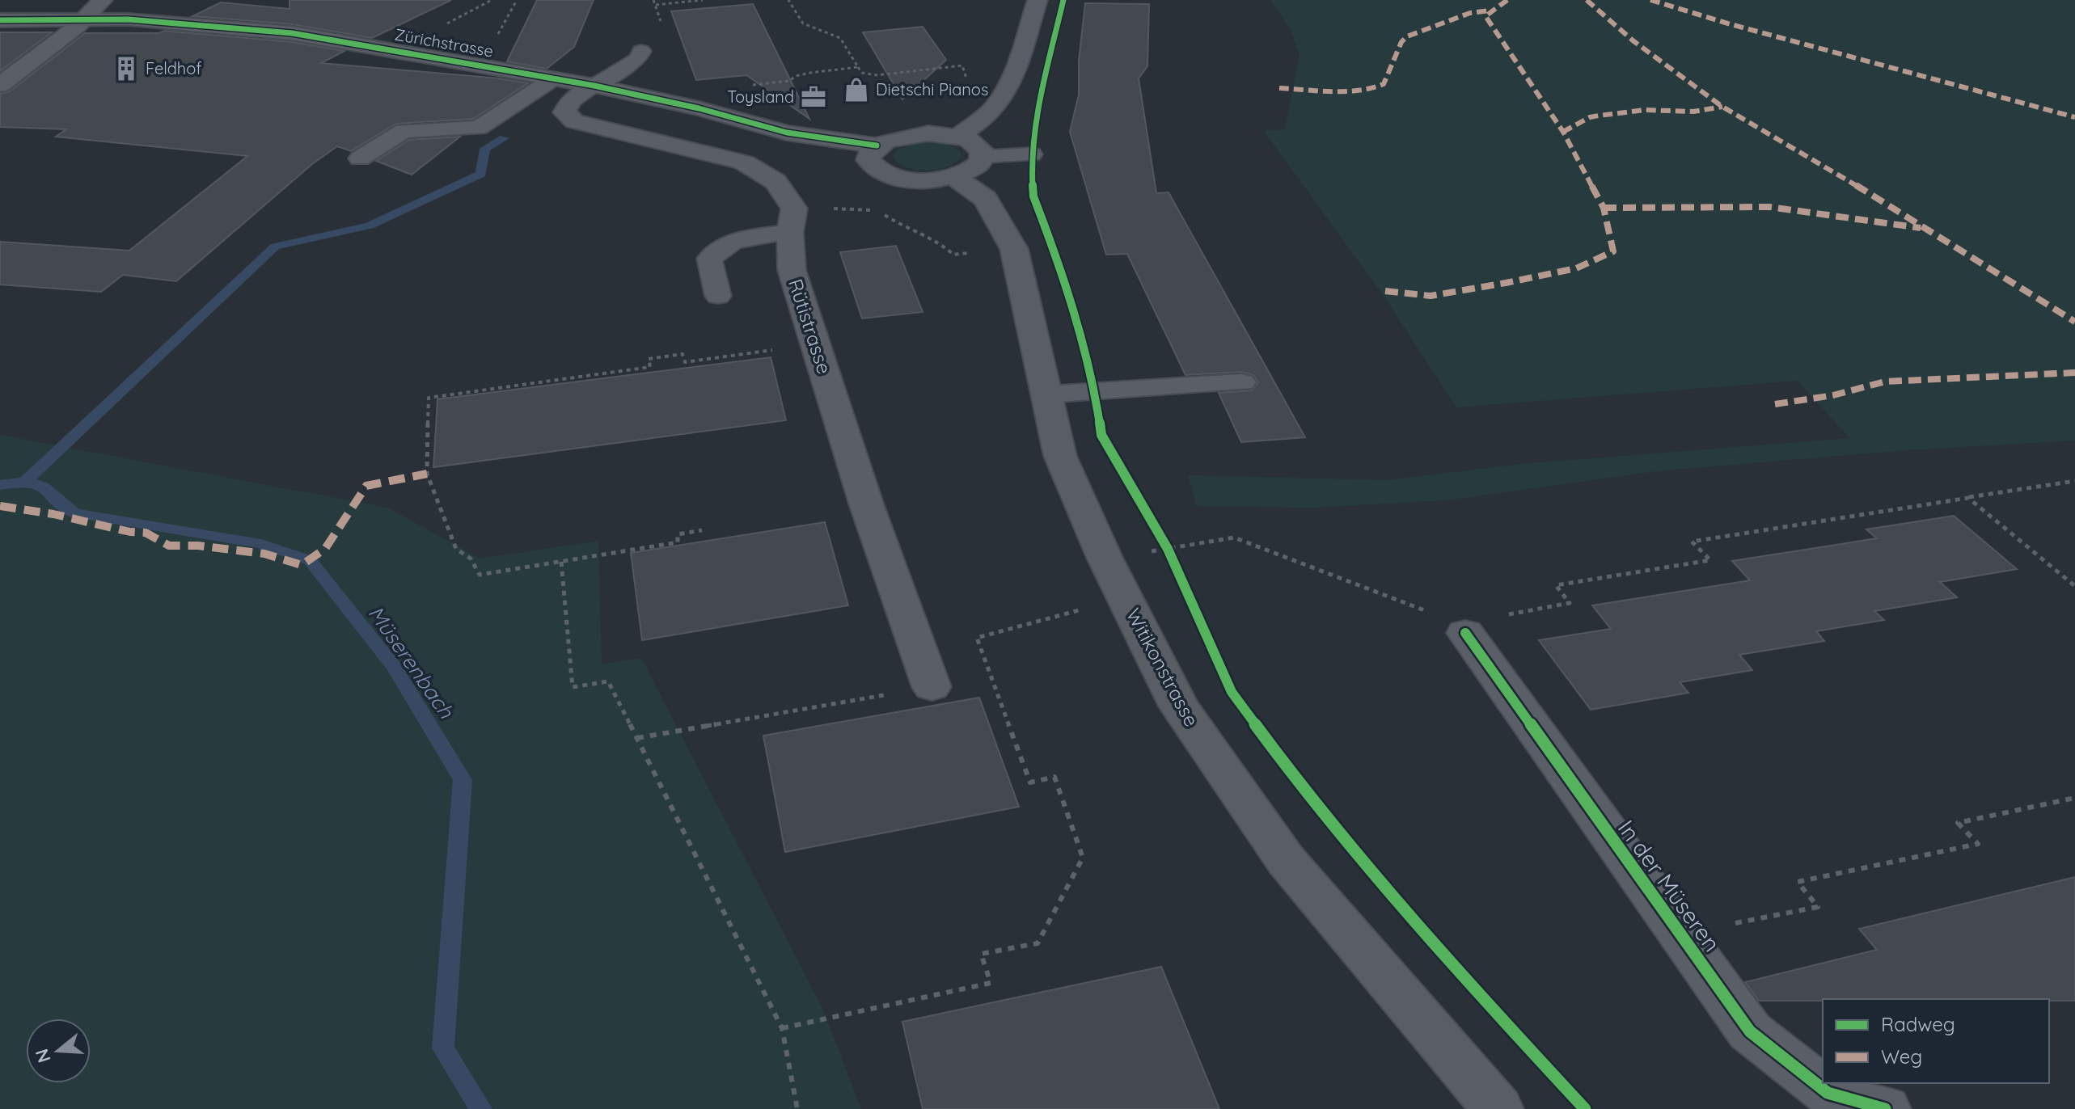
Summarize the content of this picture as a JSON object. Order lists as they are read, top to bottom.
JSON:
{
  "streets": {
    "main road": ["Zürichstrasse", "Witikonstrasse"],
    "street": ["Rütistrasse", "In der Müseren"]
  },
  "water": ["Müserenbach"],
  "places": {
    "building": ["Feldhof"],
    "shop": ["Dietschi Pianos"],
    "office": ["Toysland"]
  },
  "legend": ["Radweg", "Weg"],
  "north": "left"
}
